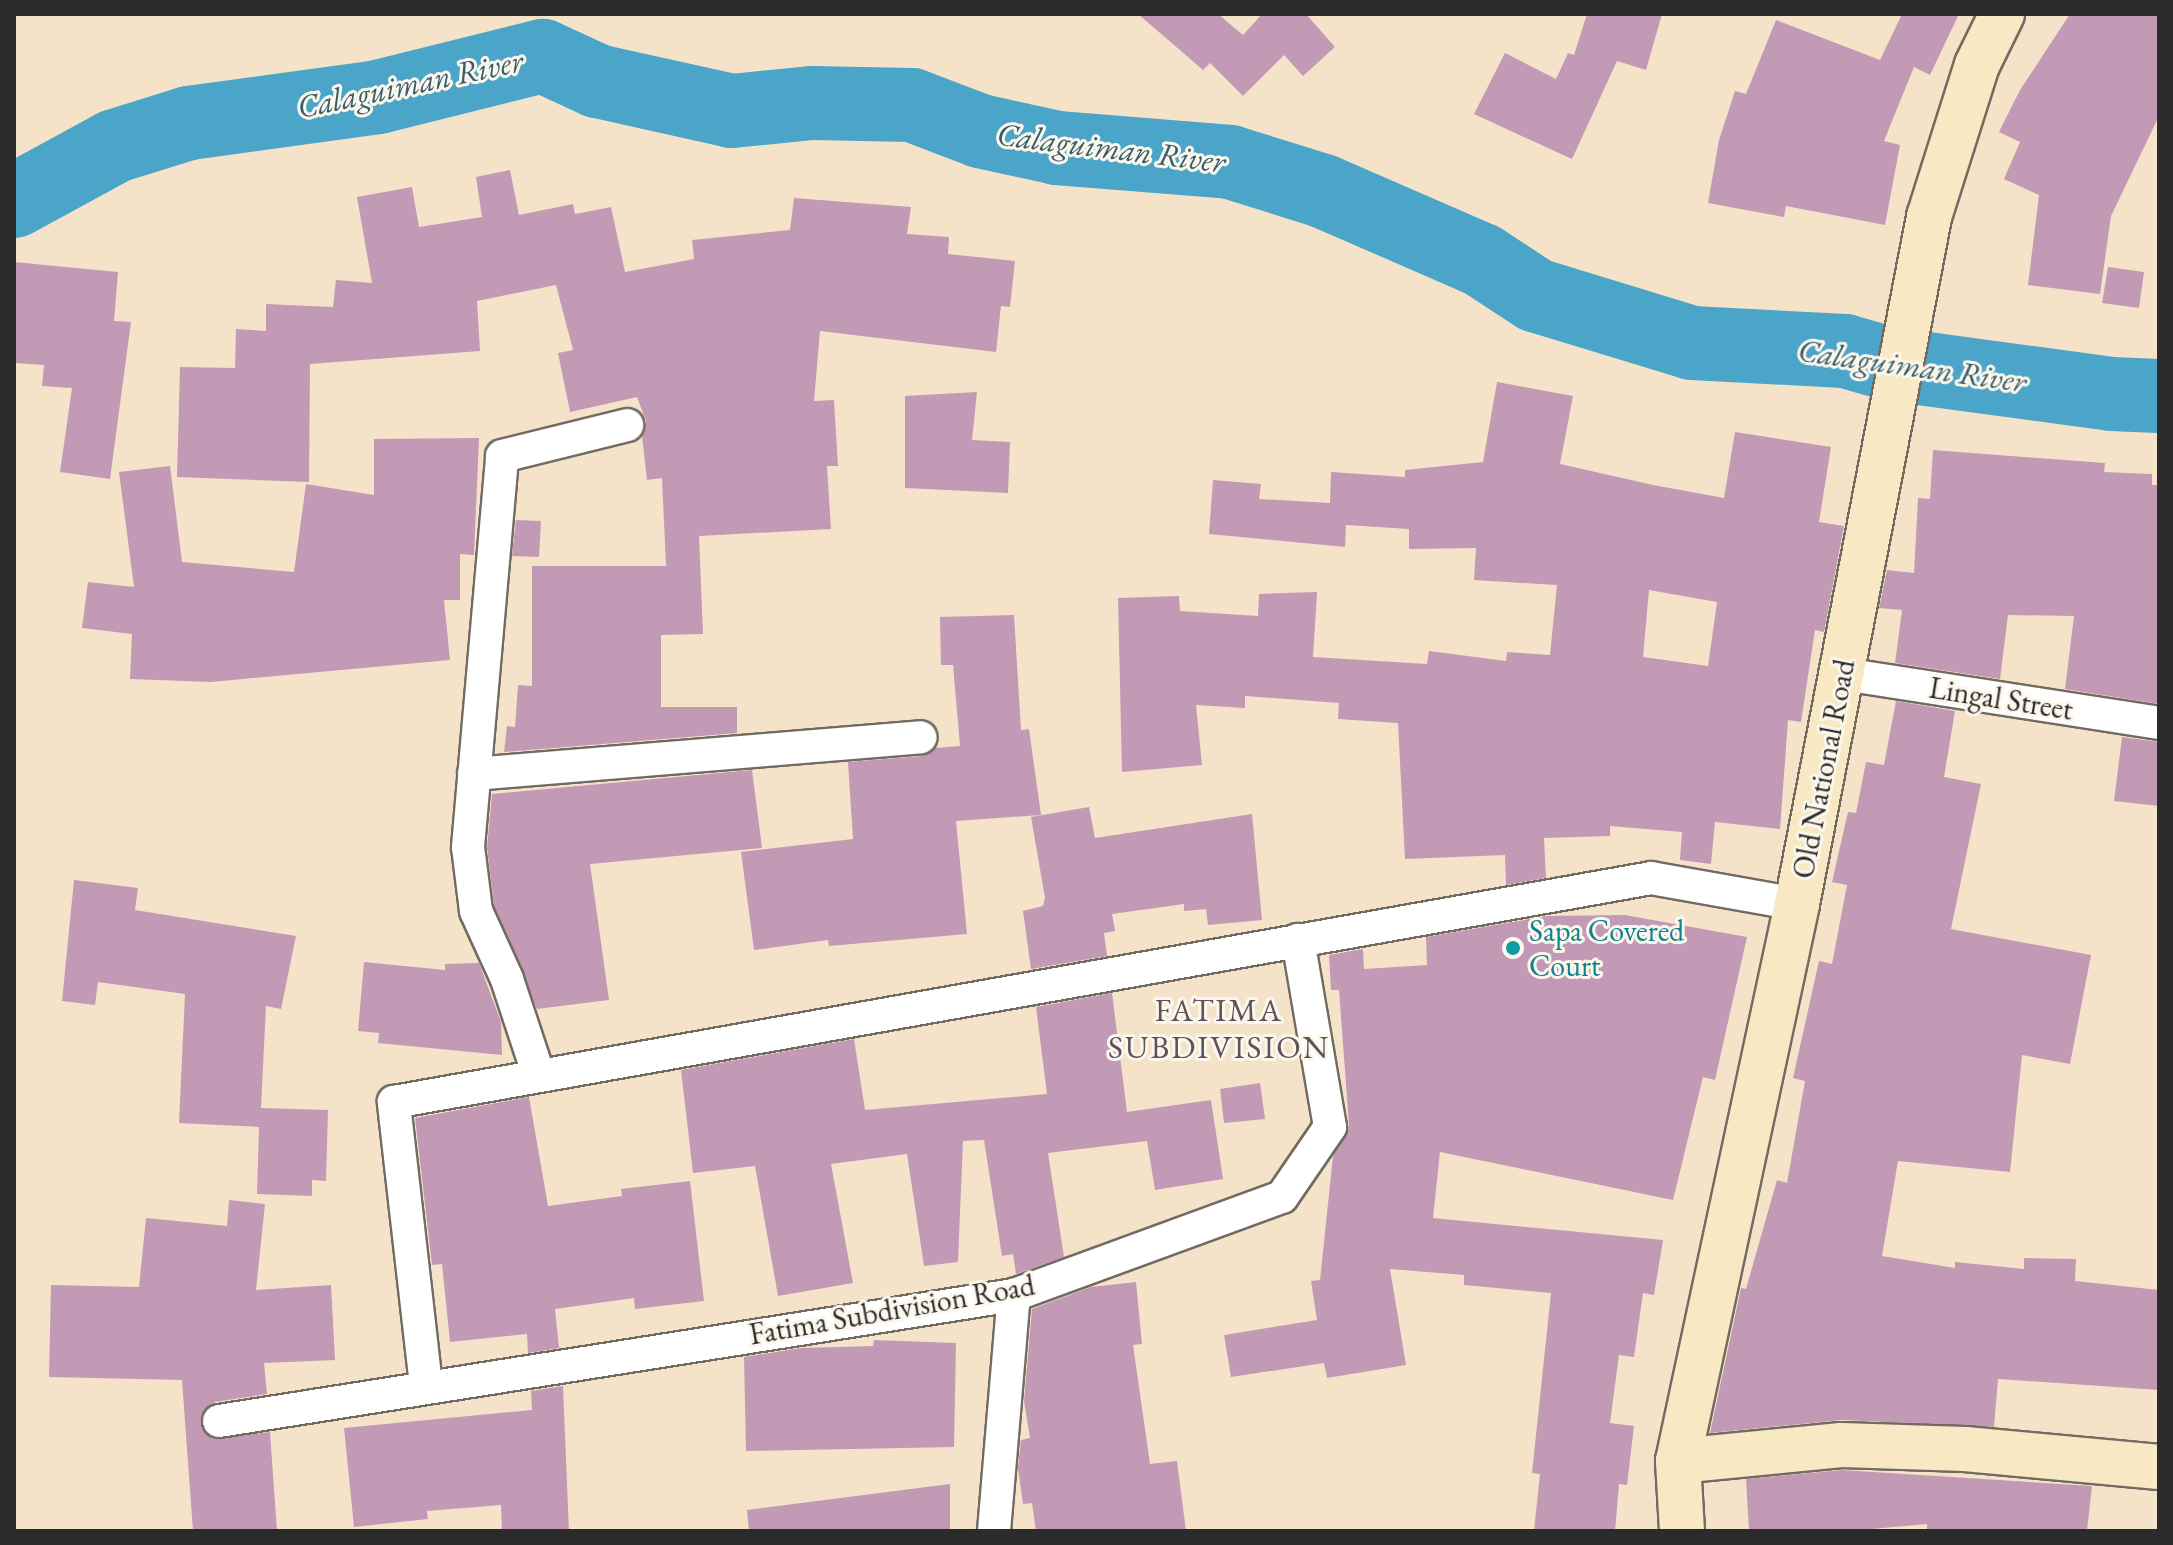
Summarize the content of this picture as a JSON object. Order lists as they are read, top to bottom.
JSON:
{
  "streets": {
    "main road": ["Old National Road"],
    "street": ["Lingal Street", "Fatima Subdivision Road"]
  },
  "crossings": [
    ["Lingal Street", "Old National Road"]
  ],
  "districts": ["FATIMA SUBDIVISION"],
  "water": ["Calaguiman River"],
  "places": ["Sapa Covered Court"]
}
